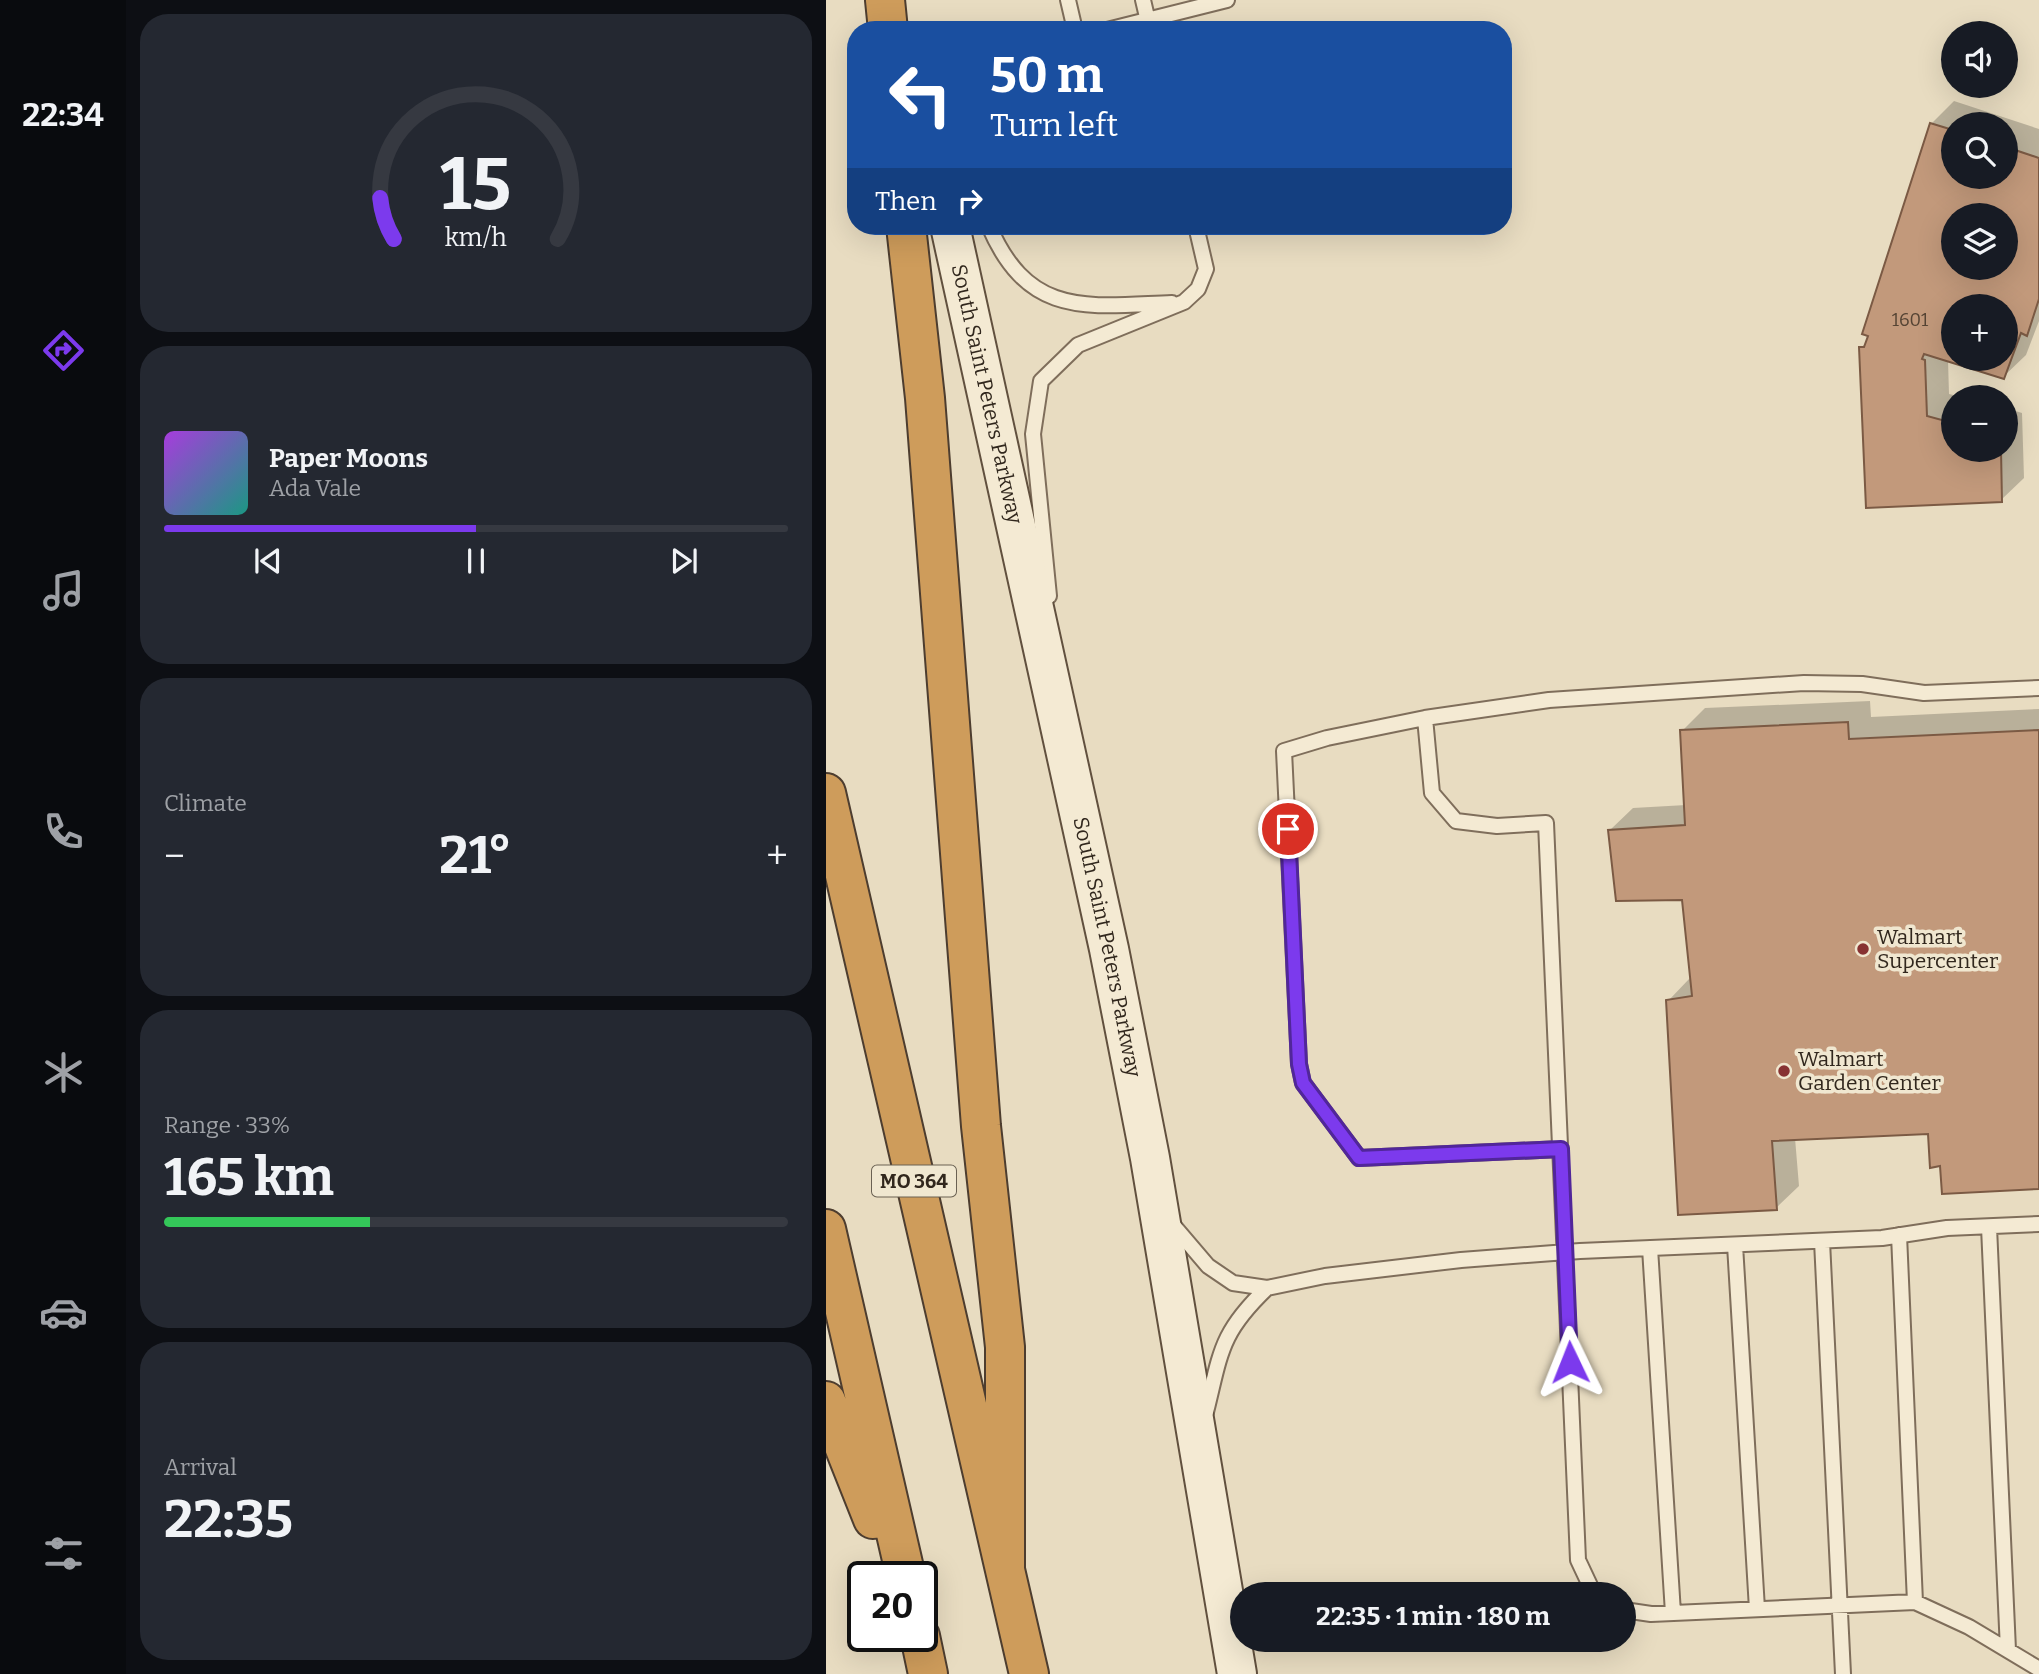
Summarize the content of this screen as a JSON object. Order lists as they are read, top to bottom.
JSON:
{
  "streets": {
    "highway": ["MO 364"],
    "main road": ["South Saint Peters Parkway"]
  },
  "places": ["Walmart Supercenter", "Walmart Garden Center"],
  "house_numbers": ["1601"],
  "page": {
    "tabs": "22:34",
    "map_buttons": ["+", "−"],
    "turn": ["50 m", "Turn left"],
    "then": "Then",
    "song": ["Paper Moons", "Ada Vale"],
    "tile": [
      "Climate",
      ["Range · 33%", "165 km"],
      ["Arrival", "22:35"]
    ],
    "heat": ["−", "21°", "+"],
    "limit": "20",
    "trip": "22:35 · 1 min · 180 m",
    "gauge": ["15", "km/h"]
  }
}
